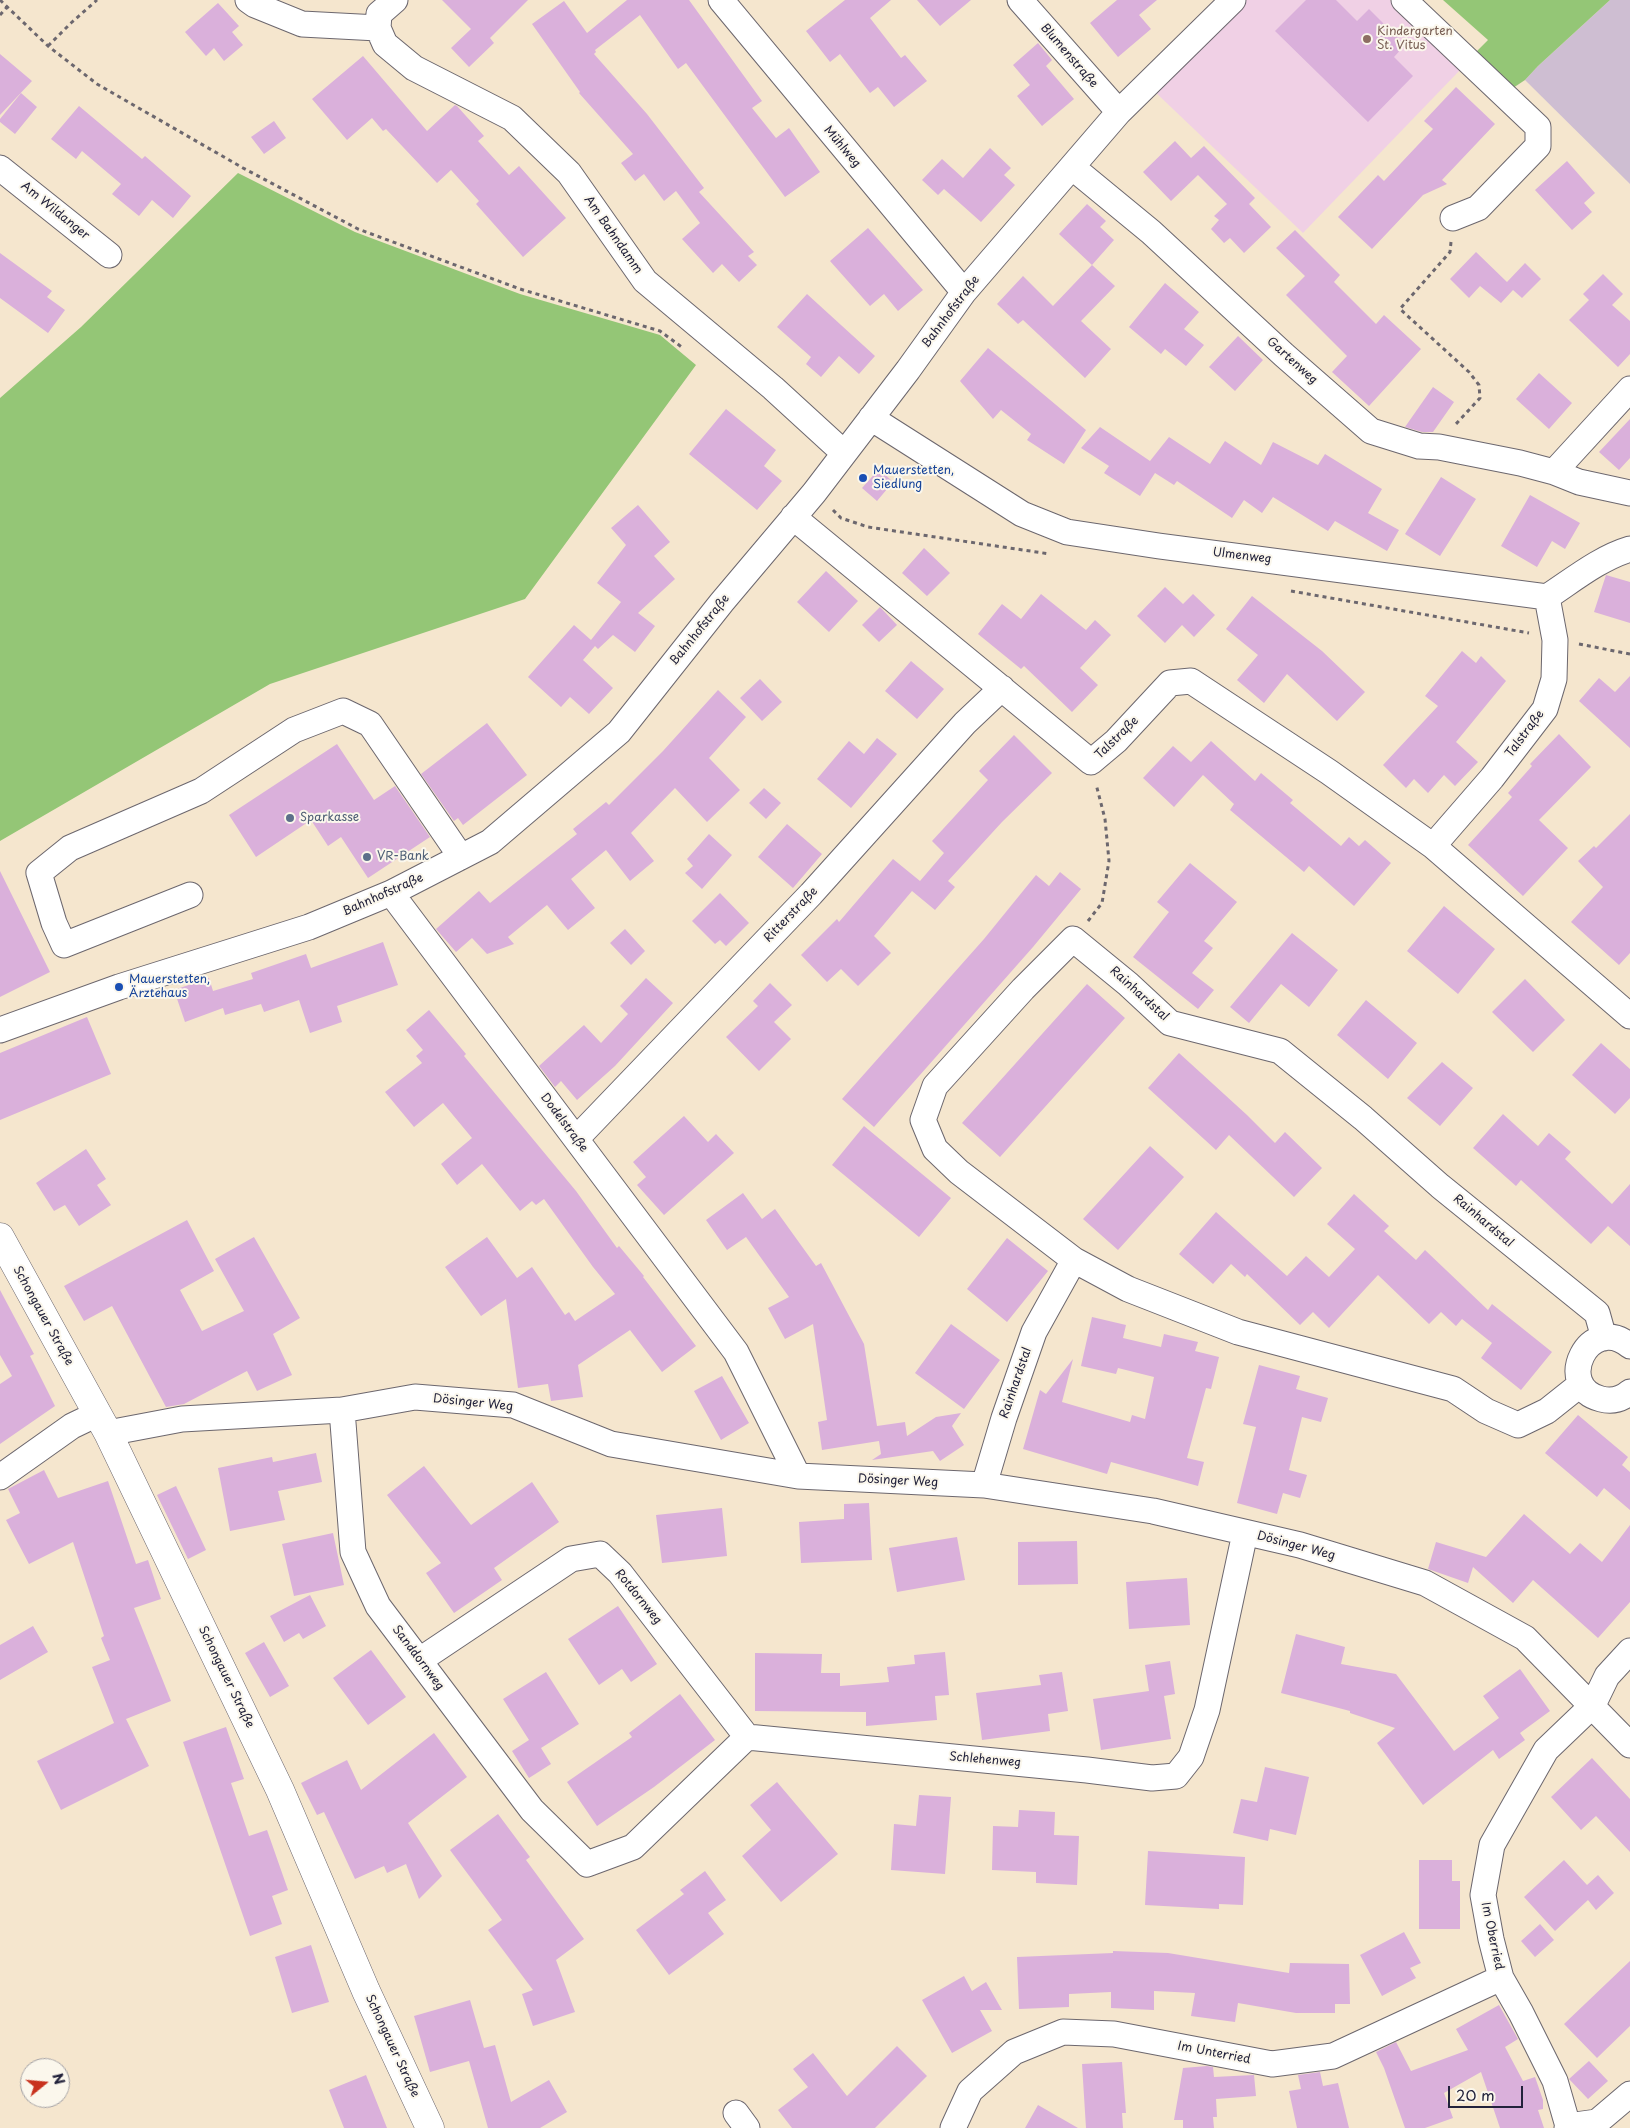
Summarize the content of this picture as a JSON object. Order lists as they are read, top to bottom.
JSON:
{
  "streets": {
    "main road": ["Schongauer Straße"],
    "street": [
      "Blumenstraße",
      "Mühlweg",
      "Am Wildanger",
      "Am Bahndamm",
      "Bahnhofstraße",
      "Gartenweg",
      "Ulmenweg",
      "Talstraße",
      "Ritterstraße",
      "Rainhardstal",
      "Dodelstraße",
      "Dösinger Weg",
      "Rotdornweg",
      "Sanddornweg",
      "Schlehenweg",
      "Im Oberried",
      "Im Unterried"
    ]
  },
  "crossings": [
    ["Blumenstraße", "Bahnhofstraße"],
    ["Mühlweg", "Bahnhofstraße"],
    ["Am Bahndamm", "Bahnhofstraße"],
    ["Bahnhofstraße", "Gartenweg"],
    ["Bahnhofstraße", "Ulmenweg"],
    ["Bahnhofstraße", "Talstraße"],
    ["Bahnhofstraße", "Dodelstraße"],
    ["Ulmenweg", "Talstraße"],
    ["Talstraße", "Ritterstraße"],
    ["Ritterstraße", "Dodelstraße"],
    ["Rainhardstal", "Dösinger Weg"],
    ["Dodelstraße", "Dösinger Weg"],
    ["Schongauer Straße", "Dösinger Weg"],
    ["Dösinger Weg", "Sanddornweg"],
    ["Dösinger Weg", "Schlehenweg"],
    ["Dösinger Weg", "Im Oberried"],
    ["Rotdornweg", "Sanddornweg"],
    ["Rotdornweg", "Schlehenweg"],
    ["Sanddornweg", "Schlehenweg"],
    ["Im Oberried", "Im Unterried"]
  ],
  "places": [
    "Kindergarten St. Vitus",
    "Mauerstetten, Siedlung",
    "Sparkasse",
    "VR-Bank",
    "Mauerstetten, Ärztehaus"
  ],
  "scale_bar": "20 m",
  "north": "right"
}
